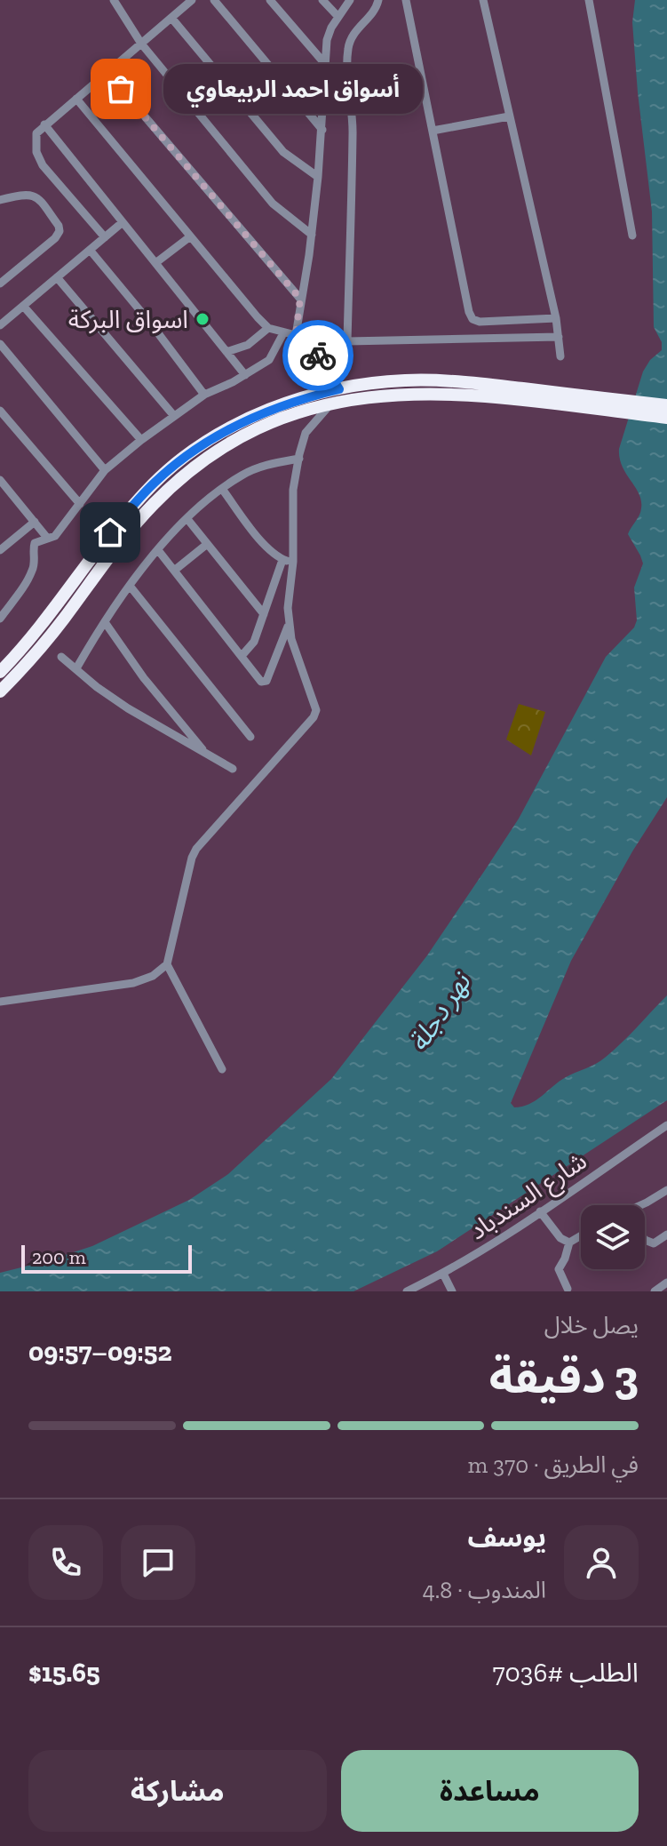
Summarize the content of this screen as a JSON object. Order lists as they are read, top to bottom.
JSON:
{
  "streets": {
    "street": ["شارع السندباد"]
  },
  "water": ["نهر دجلة"],
  "places": ["أسواق احمد الربيعاوي", "اسواق البركة"],
  "scale_bar": "200 m",
  "page": {
    "bubble": "أسواق احمد الربيعاوي",
    "scale": "200 m",
    "heading": ["3 دقيقة", "يصل خلال", "09:52–09:57"],
    "panel": [
      "يوسف",
      "المندوب · 4.8",
      "الطلب #7036",
      "$15.65"
    ],
    "bar": "في الطريق · 370 m",
    "buttons": ["مساعدة", "مشاركة"]
  }
}
